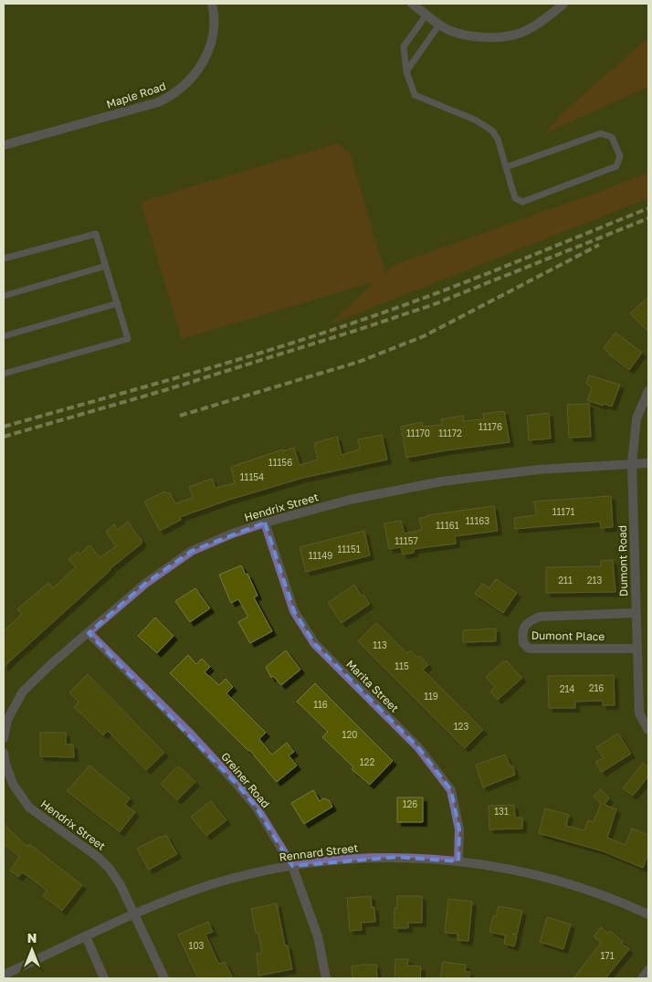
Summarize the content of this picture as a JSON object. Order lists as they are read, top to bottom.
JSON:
{
  "streets": {
    "street": [
      "Maple Road",
      "Hendrix Street",
      "Dumont Road",
      "Dumont Place",
      "Marita Street",
      "Greiner Road",
      "Rennard Street"
    ]
  },
  "crossings": [
    ["Hendrix Street", "Dumont Road"],
    ["Hendrix Street", "Marita Street"],
    ["Hendrix Street", "Greiner Road"],
    ["Hendrix Street", "Rennard Street"],
    ["Dumont Road", "Dumont Place"],
    ["Marita Street", "Rennard Street"],
    ["Greiner Road", "Rennard Street"]
  ],
  "house_numbers": [
    "11176",
    "11170",
    "11172",
    "11156",
    "11154",
    "11171",
    "11163",
    "11161",
    "11157",
    "11151",
    "11149",
    "211",
    "213",
    "113",
    "115",
    "216",
    "214",
    "119",
    "116",
    "123",
    "120",
    "122",
    "126",
    "131",
    "103",
    "171"
  ],
  "north": "top"
}
